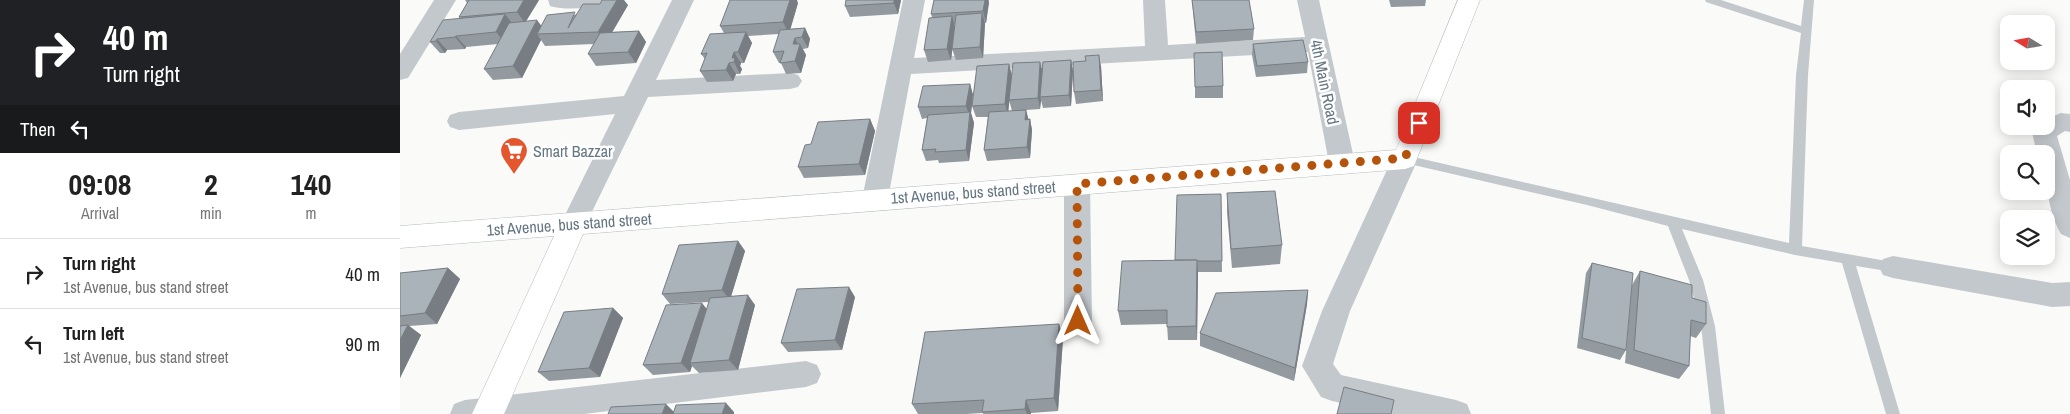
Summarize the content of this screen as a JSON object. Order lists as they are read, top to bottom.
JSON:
{
  "streets": {
    "street": ["4th Main Road", "1st Avenue, bus stand street"]
  },
  "crossings": [
    ["4th Main Road", "1st Avenue, bus stand street"]
  ],
  "places": {
    "supermarket": ["Smart Bazzar"]
  },
  "north": "left",
  "page": {
    "turn": ["40 m", "Turn right"],
    "then": "Then",
    "eta": [
      "09:08",
      "Arrival",
      "2",
      "min",
      "140",
      "m"
    ],
    "list": [
      {
        "name": "Turn right",
        "note": "1st Avenue, bus stand street",
        "value": "40 m"
      },
      {
        "name": "Turn left",
        "note": "1st Avenue, bus stand street",
        "value": "90 m"
      }
    ]
  }
}
